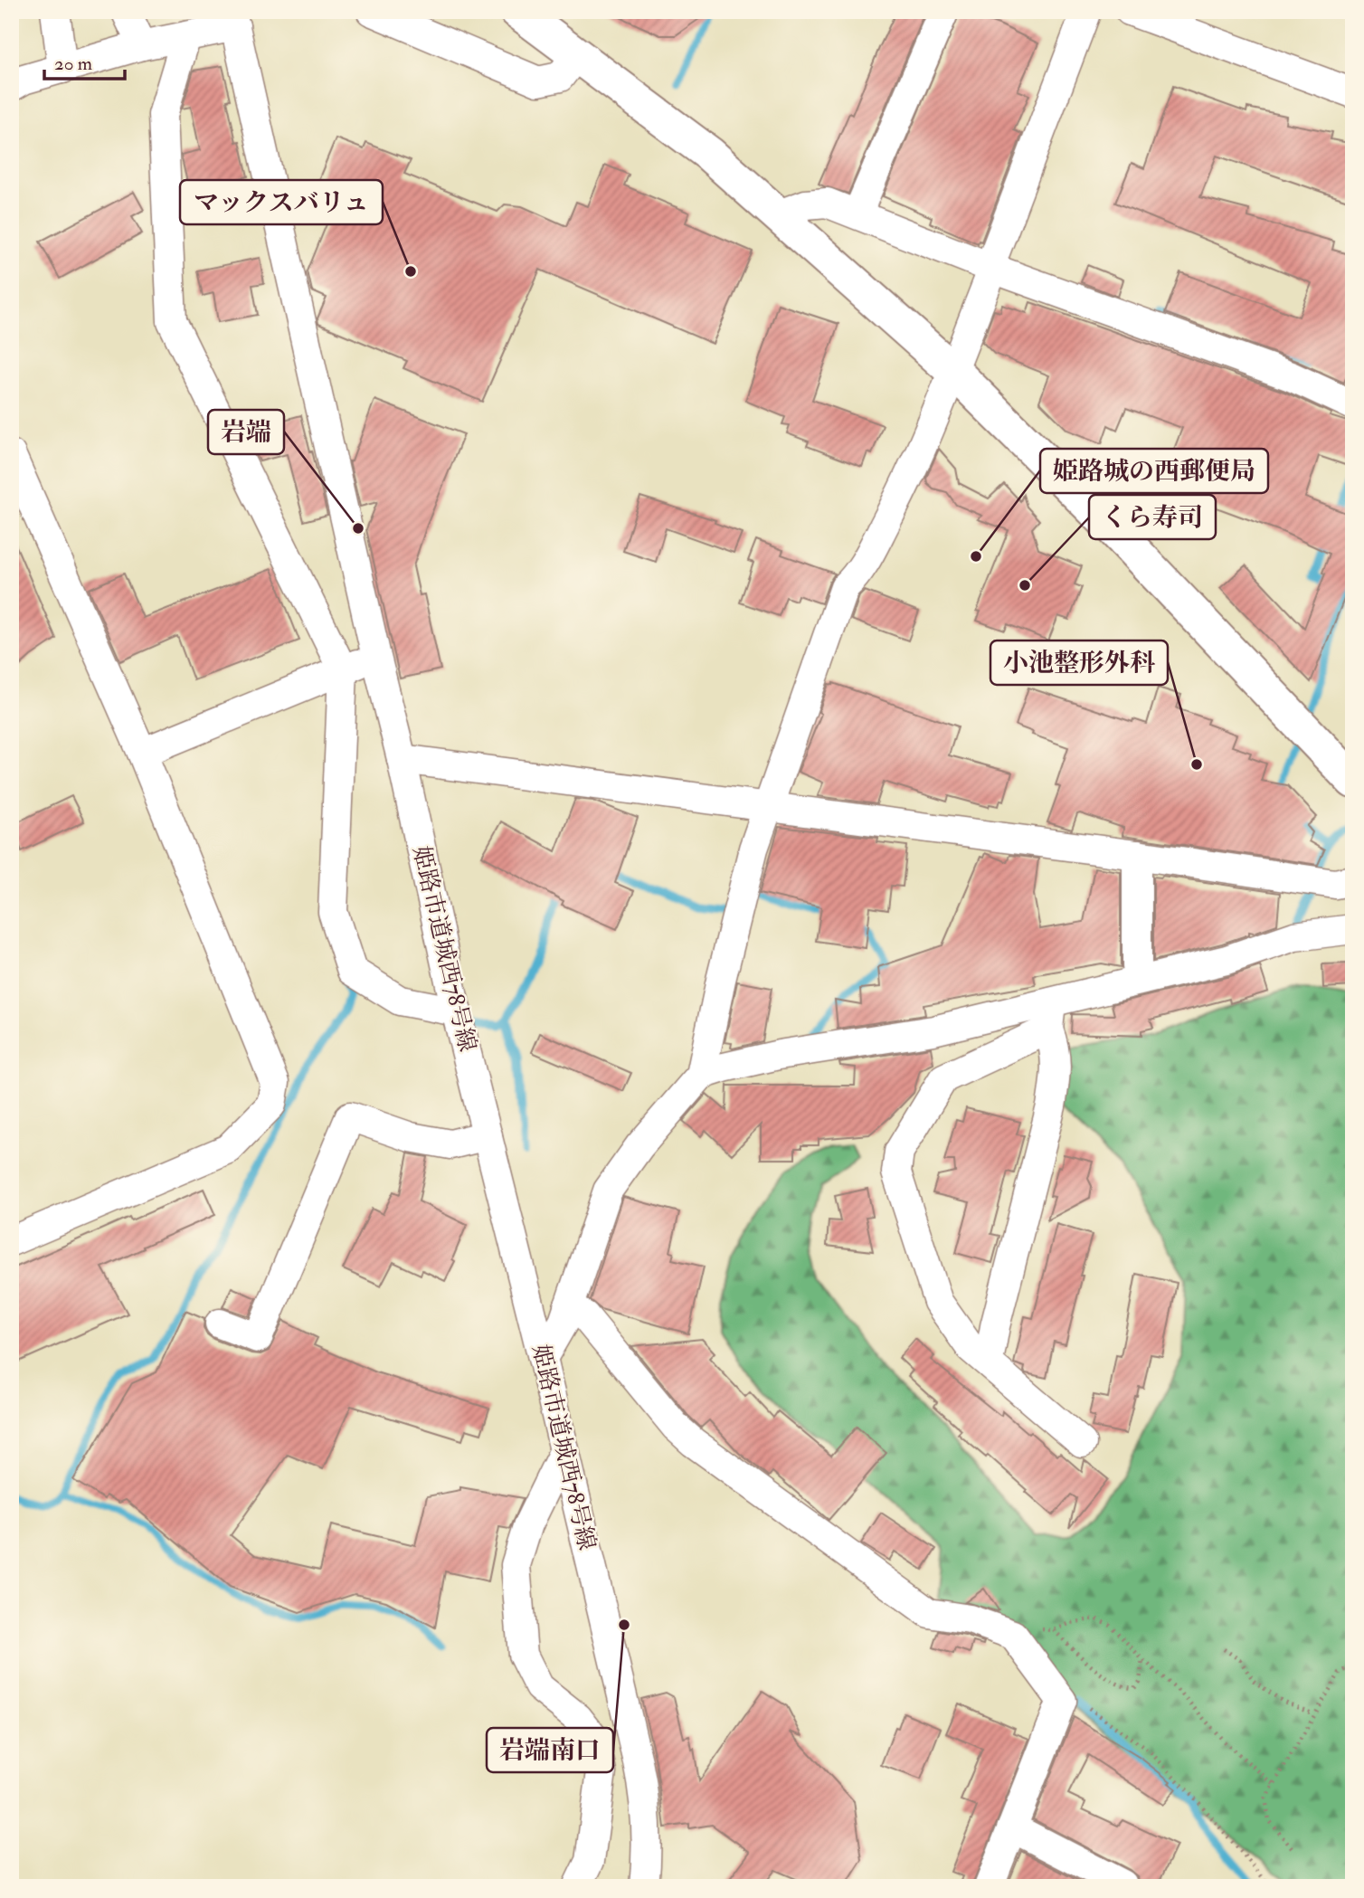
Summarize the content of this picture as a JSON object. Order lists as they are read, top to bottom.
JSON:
{
  "streets": {
    "street": ["姫路市道城西78号線"]
  },
  "places": [
    "マックスバリュ",
    "岩端",
    "姫路城の西郵便局",
    "くら寿司",
    "小池整形外科",
    "岩端南口"
  ],
  "scale_bar": "20 m"
}
